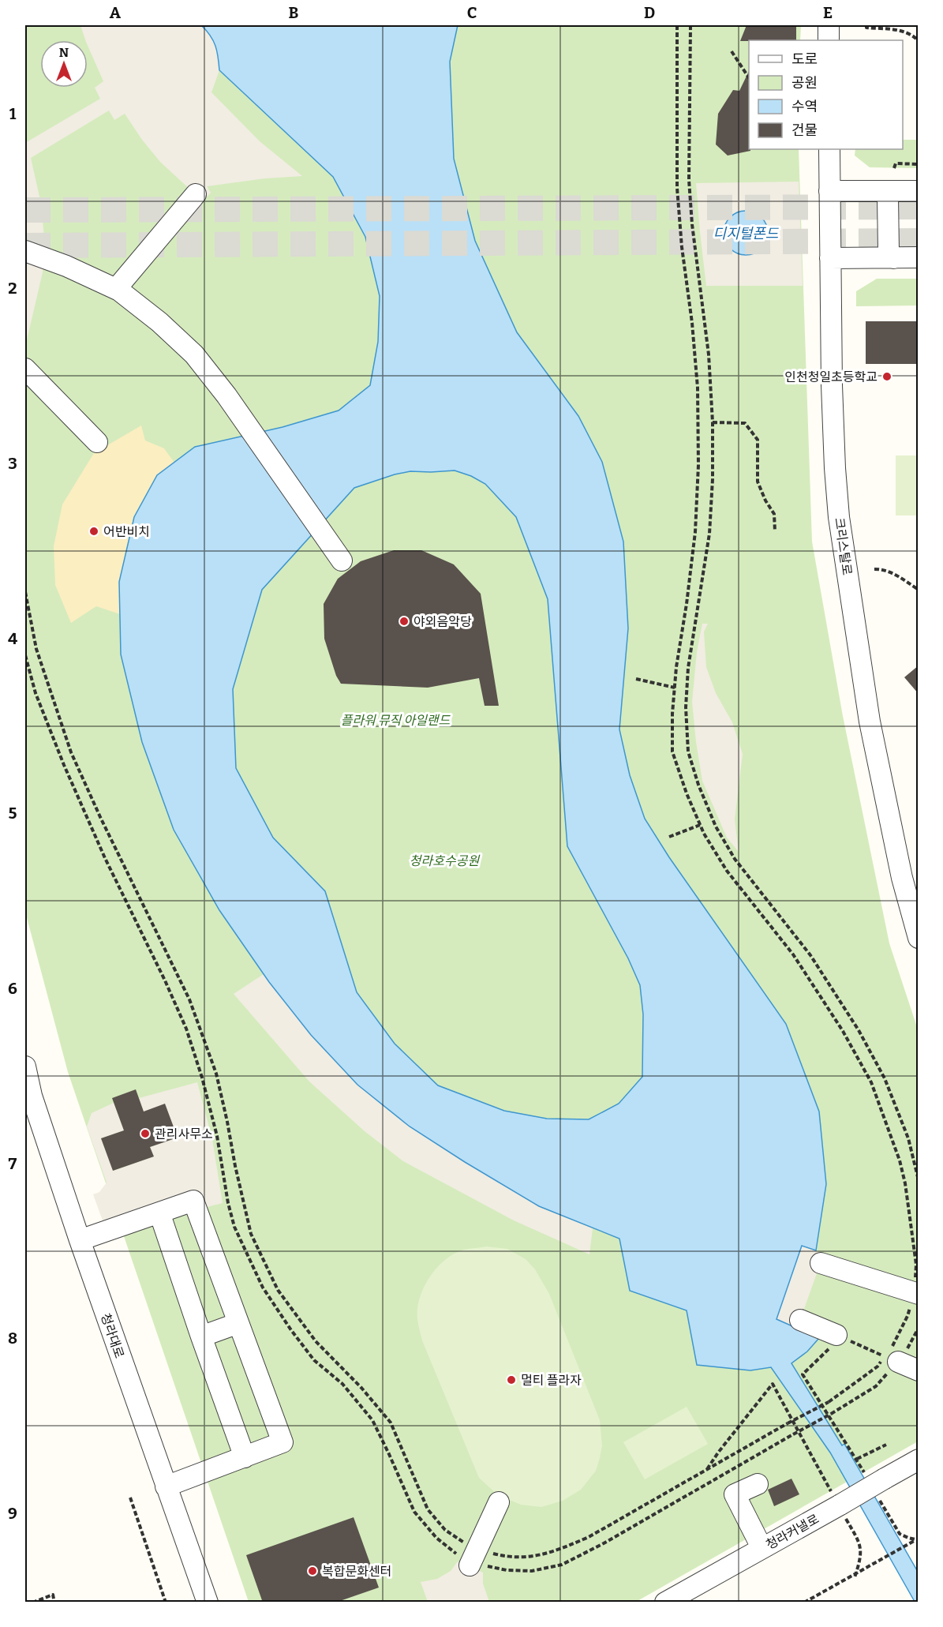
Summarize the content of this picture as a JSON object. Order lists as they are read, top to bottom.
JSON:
{
  "streets": {
    "street": ["크리스탈로", "청라대로", "청라커낼로"]
  },
  "water": ["디지털폰드"],
  "parks": ["플라워 뮤직 아일랜드", "청라호수공원"],
  "places": [
    "인천청일초등학교",
    "어반비치",
    "야외음악당",
    "관리사무소",
    "멀티 플라자",
    "복합문화센터"
  ],
  "legend": [
    "도로",
    "공원",
    "수역",
    "건물"
  ],
  "north": "top",
  "grid": {
    "columns": [
      "A",
      "B",
      "C",
      "D",
      "E"
    ],
    "rows": [
      "1",
      "2",
      "3",
      "4",
      "5",
      "6",
      "7",
      "8",
      "9"
    ]
  }
}
